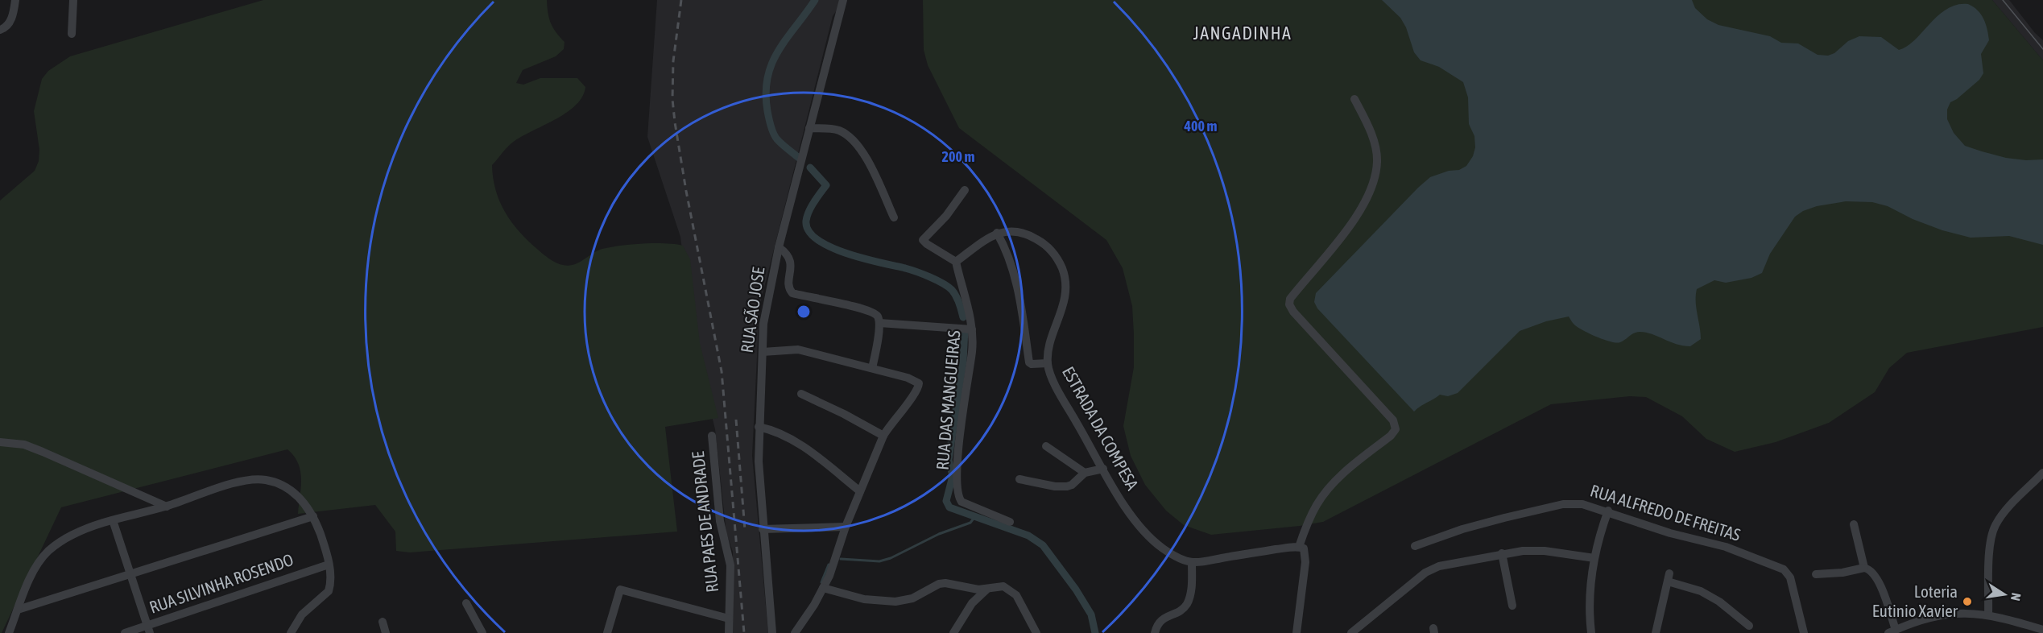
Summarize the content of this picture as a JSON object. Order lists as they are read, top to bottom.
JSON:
{
  "streets": {
    "street": [
      "RUA SÃO JOSE",
      "RUA DAS MANGUEIRAS",
      "ESTRADA DA COMPESA",
      "RUA ALFREDO DE FREITAS",
      "RUA PAES DE ANDRADE",
      "RUA SILVINHA ROSENDO"
    ]
  },
  "districts": ["JANGADINHA"],
  "places": ["Loteria Eutinio Xavier"],
  "north": "right",
  "rings": ["400 m", "200 m"]
}
